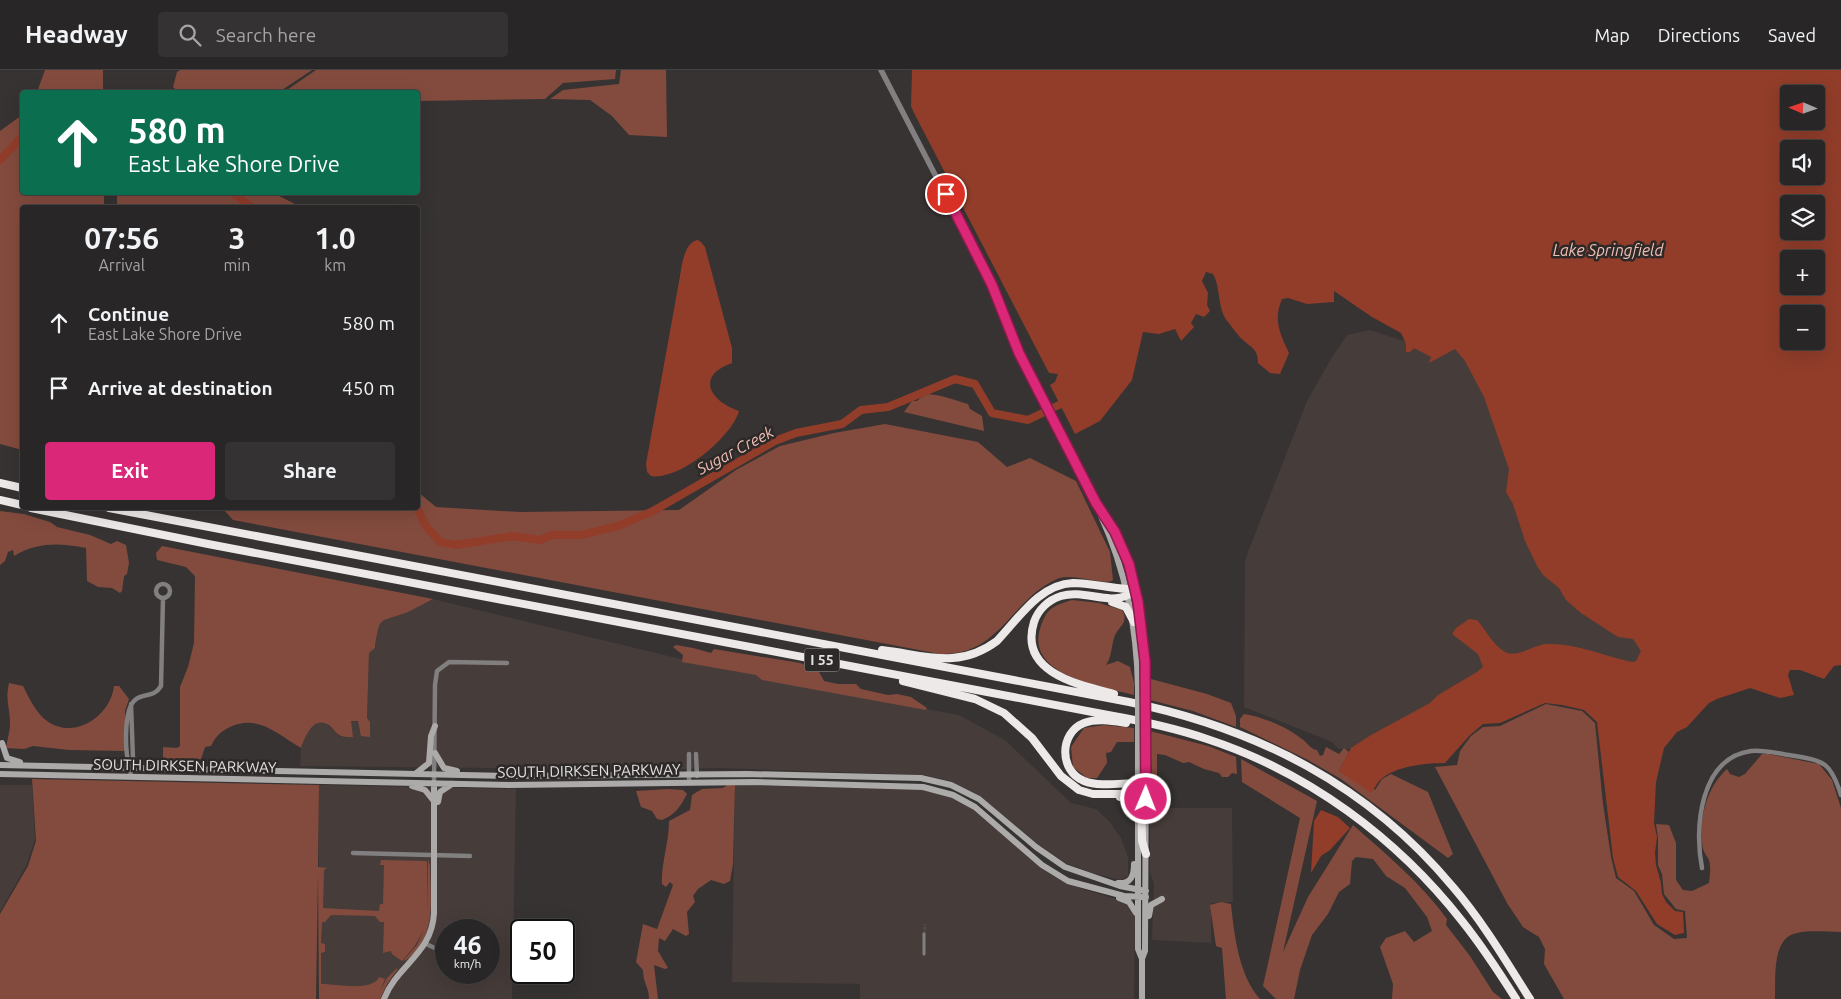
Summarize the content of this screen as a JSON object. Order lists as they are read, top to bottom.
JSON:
{
  "streets": {
    "highway": ["I 55"],
    "main road": ["SOUTH DIRKSEN PARKWAY"]
  },
  "water": ["Lake Springfield", "Sugar Creek"],
  "north": "left",
  "page": {
    "header": "Headway",
    "search": "Search here",
    "nav": ["Map", "Directions", "Saved"],
    "map_buttons": ["+", "−"],
    "turn": ["580 m", "East Lake Shore Drive"],
    "eta": [
      "07:56",
      "Arrival",
      "3",
      "min",
      "1.0",
      "km"
    ],
    "list": [
      {
        "name": "Continue",
        "note": "East Lake Shore Drive",
        "value": "580 m"
      },
      {
        "name": "Arrive at destination",
        "value": "450 m"
      }
    ],
    "buttons": ["Exit", "Share"],
    "speed": "46 km/h",
    "limit": "50"
  }
}
